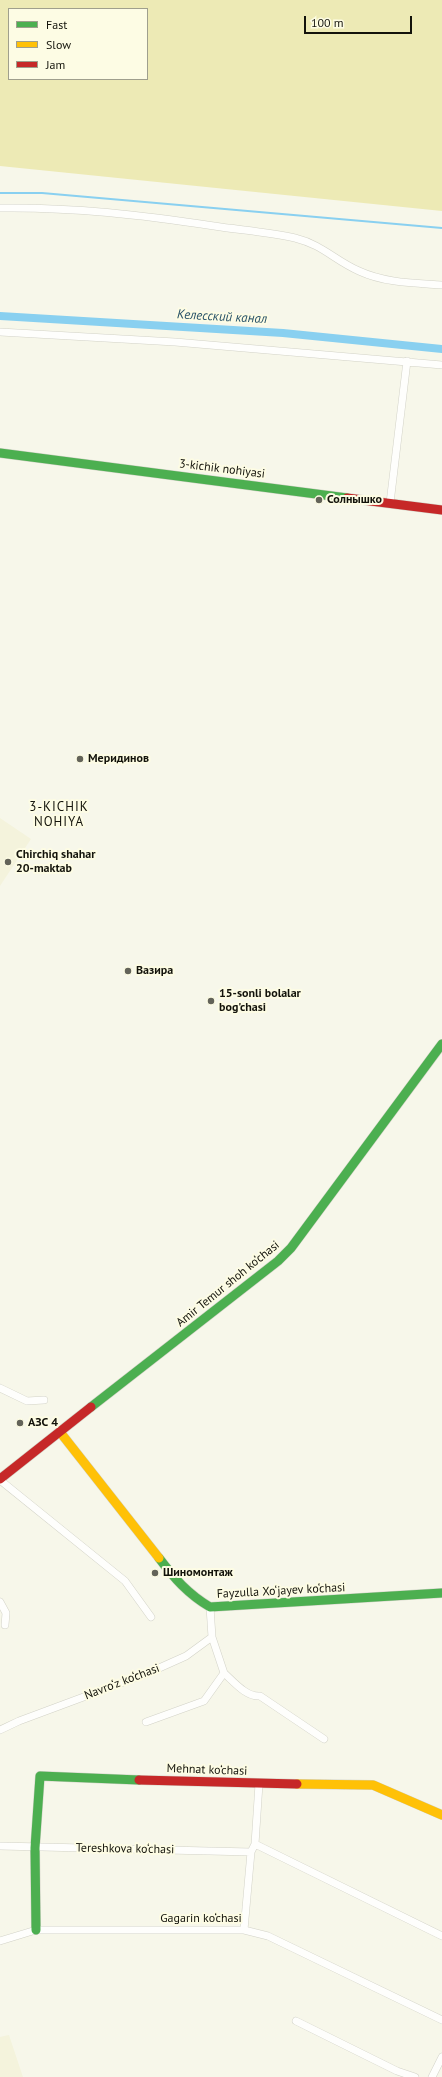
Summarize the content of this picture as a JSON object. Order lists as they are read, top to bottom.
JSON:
{
  "streets": {
    "main road": [
      "3-kichik nohiyasi",
      "Amir Temur shoh ko‘chasi",
      "Fayzulla Xo‘jayev ko‘chasi",
      "Mehnat ko‘chasi"
    ],
    "street": ["Navro‘z ko‘chasi", "Tereshkova ko‘chasi", "Gagarin ko‘chasi"]
  },
  "crossings": [
    ["Amir Temur shoh ko‘chasi", "Fayzulla Xo‘jayev ko‘chasi"],
    ["Mehnat ko‘chasi", "Tereshkova ko‘chasi"]
  ],
  "districts": ["3-KICHIK NOHIYA"],
  "water": ["Келесский канал"],
  "places": [
    "Солнышко",
    "Меридинов",
    "Chirchiq shahar 20-maktab",
    "Вазира",
    "15-sonli bolalar bog'chasi",
    "АЗС 4",
    "Шиномонтаж"
  ],
  "legend": ["Fast", "Slow", "Jam"],
  "scale_bar": "100 m"
}
